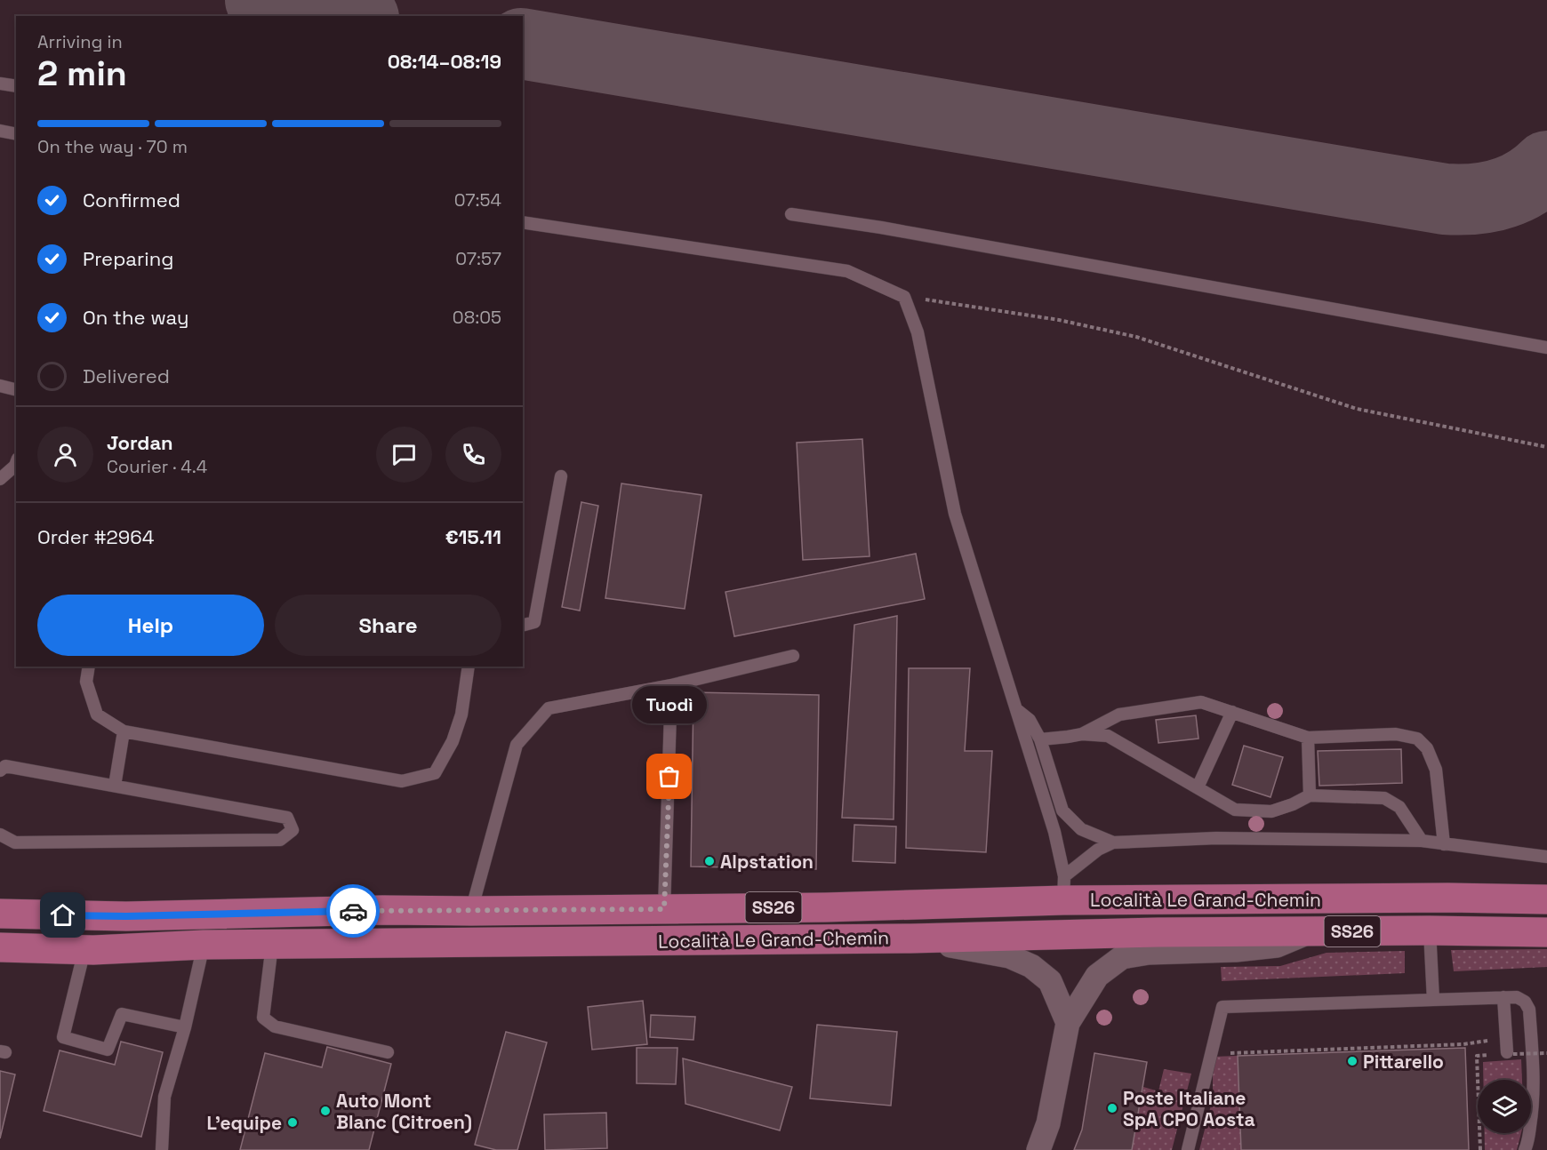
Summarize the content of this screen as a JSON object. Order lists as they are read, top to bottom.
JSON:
{
  "streets": {
    "main road": ["Località Le Grand-Chemin", "SS26"]
  },
  "places": [
    "Tuodì",
    "Alpstation",
    "Pittarello",
    "Poste Italiane SpA CPO Aosta",
    "Auto Mont Blanc (Citroen)",
    "L'equipe"
  ],
  "page": {
    "heading": ["2 min", "Arriving in", "08:14–08:19"],
    "panel": [
      "Jordan",
      "Courier · 4.4",
      "Order #2964",
      "€15.11"
    ],
    "bar": "On the way · 70 m",
    "list": [
      ["Confirmed", "07:54"],
      ["Preparing", "07:57"],
      ["On the way", "08:05"],
      "Delivered"
    ],
    "buttons": ["Help", "Share"],
    "bubble": "Tuodì"
  }
}
